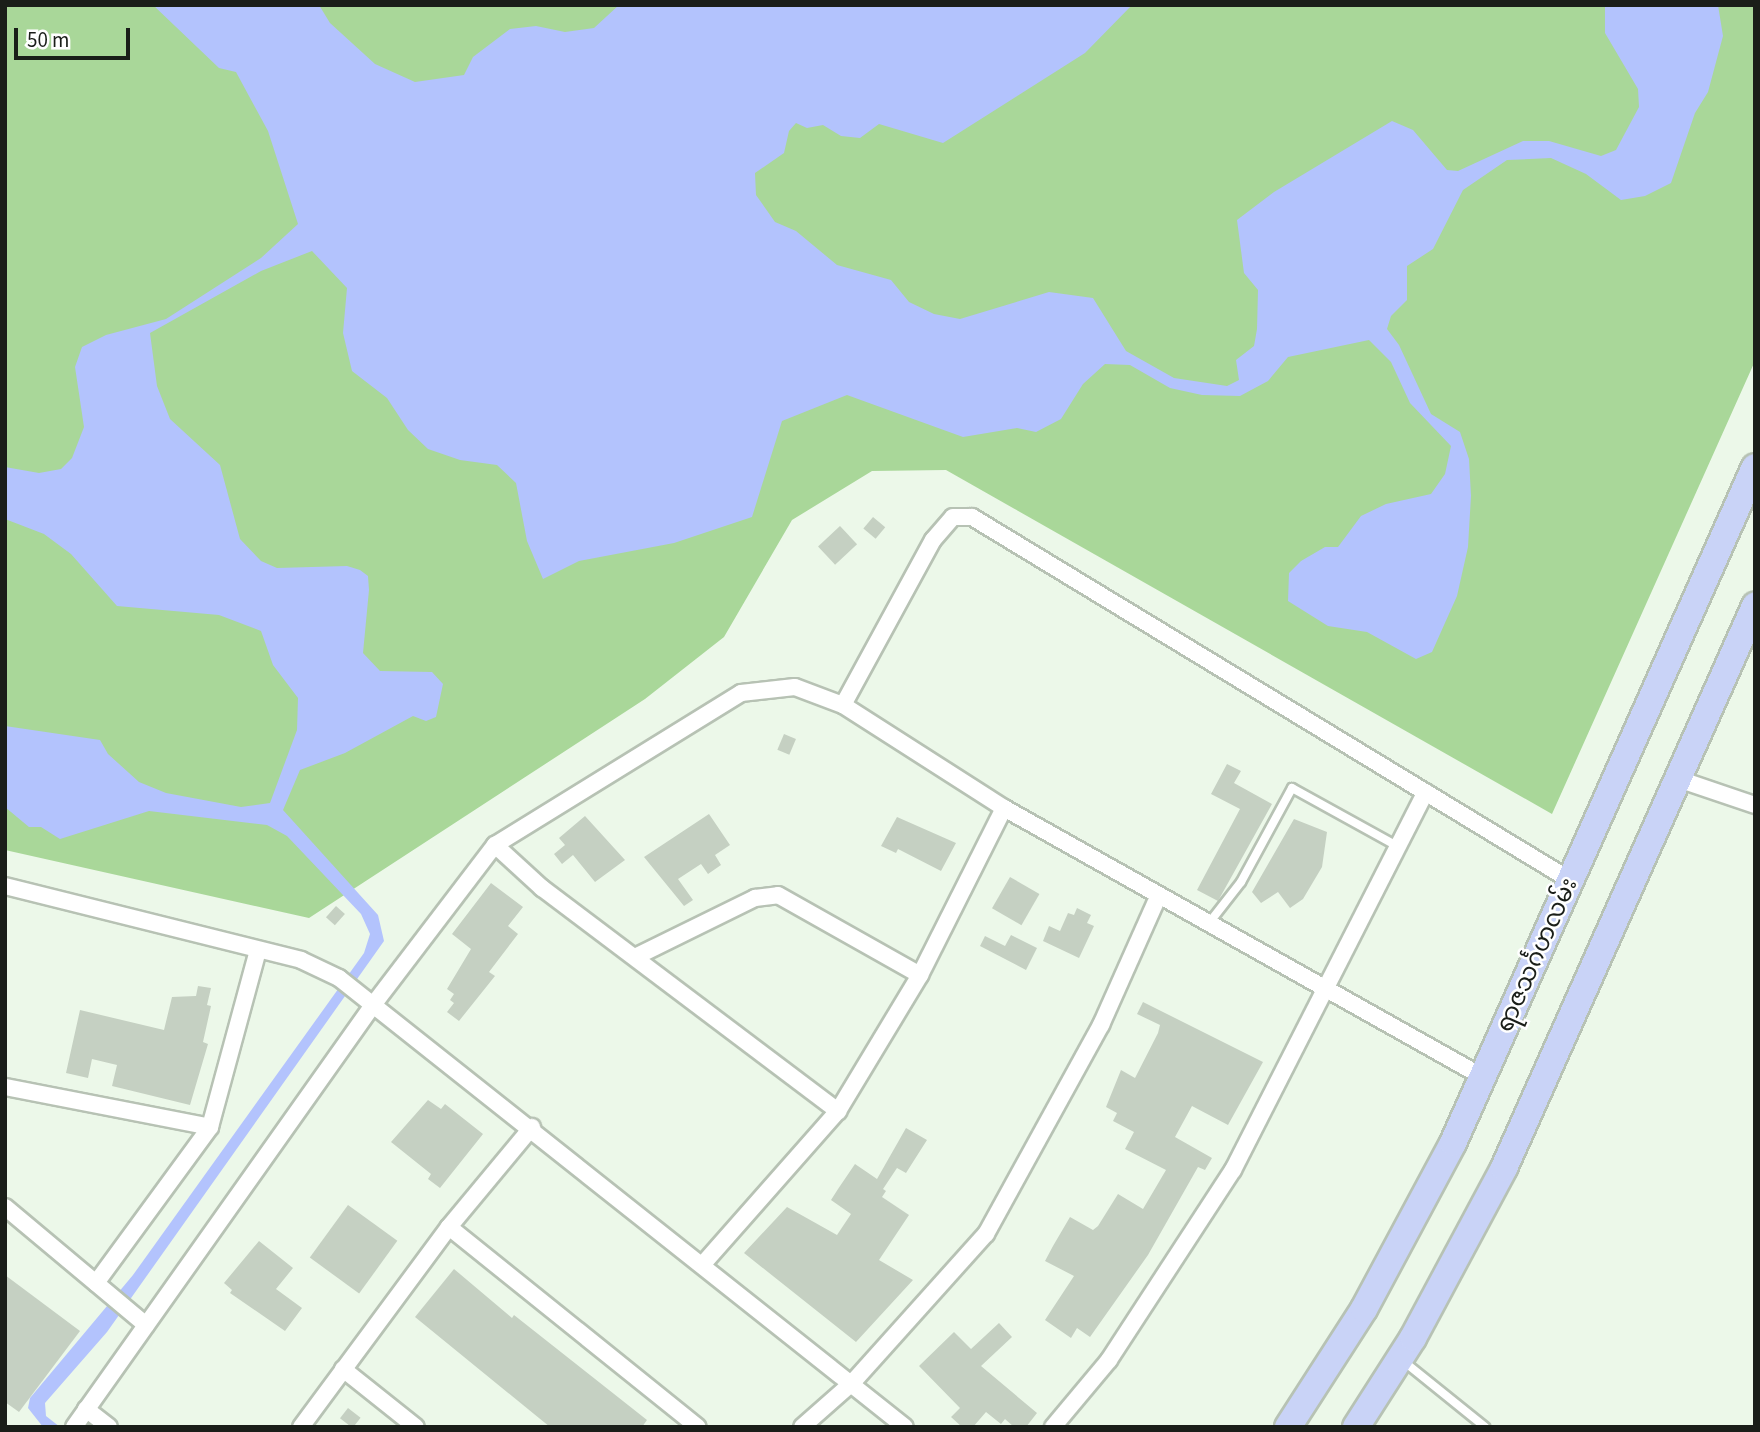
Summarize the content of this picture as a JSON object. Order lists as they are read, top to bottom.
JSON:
{
  "streets": {
    "main road": ["ရာဇသင်္ဂဟလမ်း"]
  },
  "scale_bar": "50 m"
}
